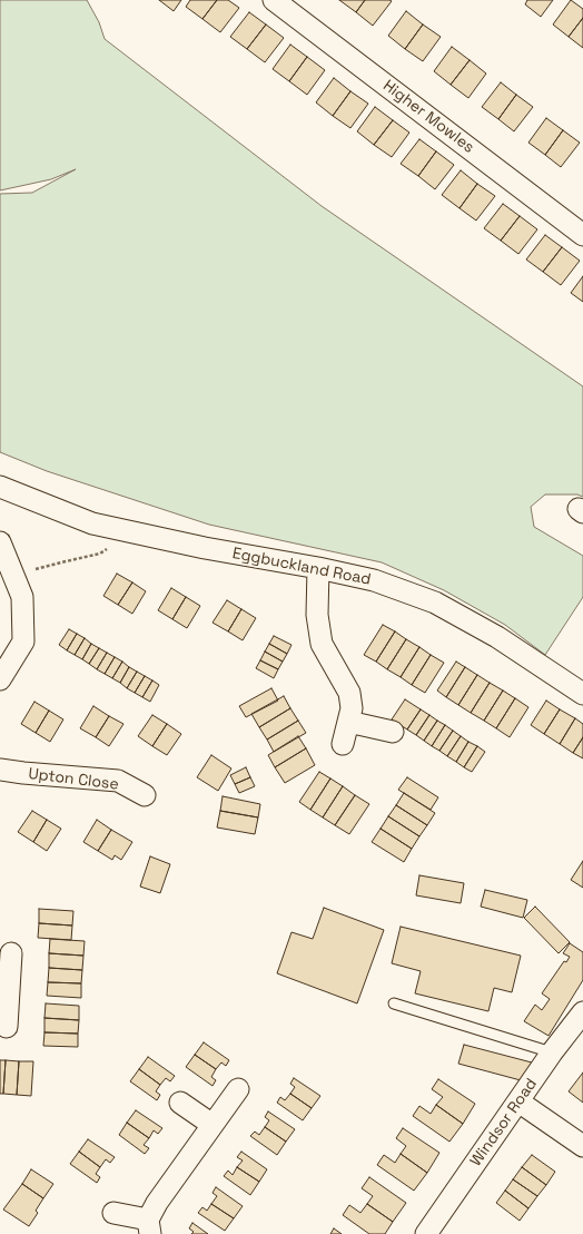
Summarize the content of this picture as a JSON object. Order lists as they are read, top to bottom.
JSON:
{
  "streets": {
    "street": [
      "Higher Mowles",
      "Eggbuckland Road",
      "Upton Close",
      "Windsor Road"
    ]
  }
}
